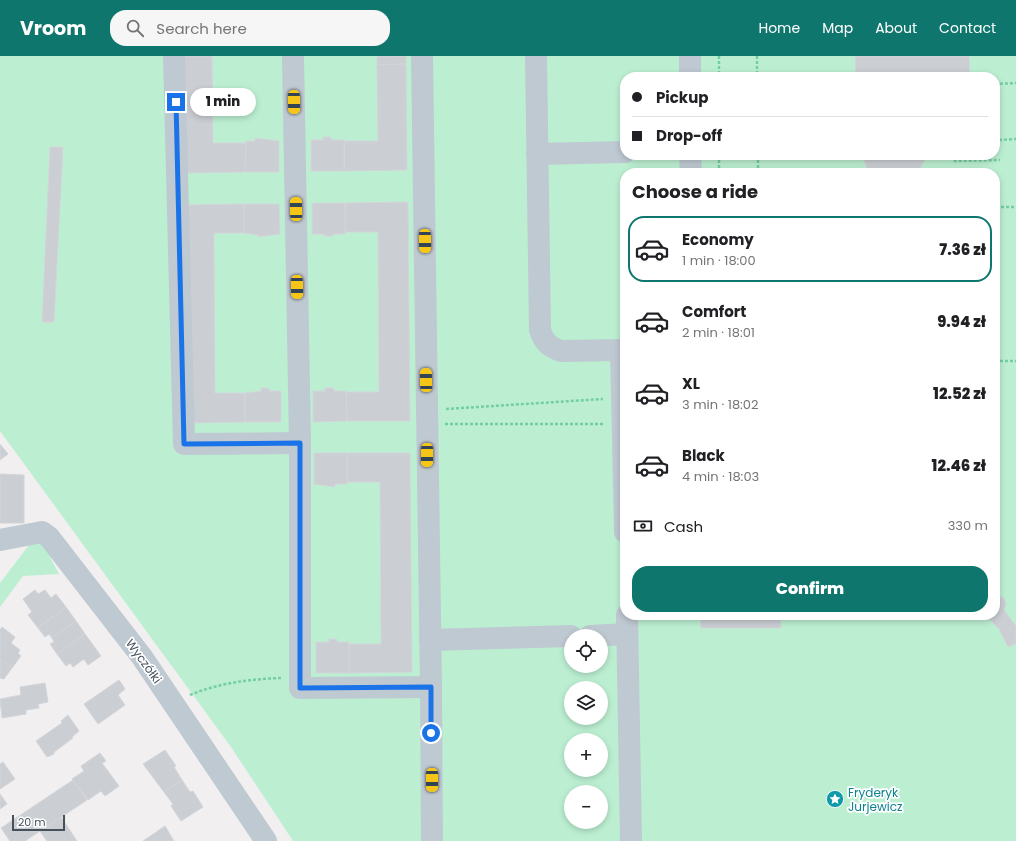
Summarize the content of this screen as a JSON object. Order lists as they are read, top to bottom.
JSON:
{
  "streets": {
    "street": ["Wyczółki"]
  },
  "places": {
    "place": ["Fryderyk Jurjewicz"]
  },
  "scale_bar": "20 m",
  "page": {
    "header": "Vroom",
    "search": "Search here",
    "nav": [
      "Home",
      "Map",
      "About",
      "Contact"
    ],
    "banner": ["Pickup", "Drop-off"],
    "bubble": "1 min",
    "heading": "Choose a ride",
    "list": [
      {
        "name": "Economy",
        "note": "1 min · 18:00",
        "value": "7.36 zł"
      },
      {
        "name": "Comfort",
        "note": "2 min · 18:01",
        "value": "9.94 zł"
      },
      {
        "name": "XL",
        "note": "3 min · 18:02",
        "value": "12.52 zł"
      },
      {
        "name": "Black",
        "note": "4 min · 18:03",
        "value": "12.46 zł"
      }
    ],
    "pay": ["Cash", "330 m"],
    "buttons": "Confirm",
    "map_buttons": ["+", "−"],
    "scale": "20 m"
  }
}
